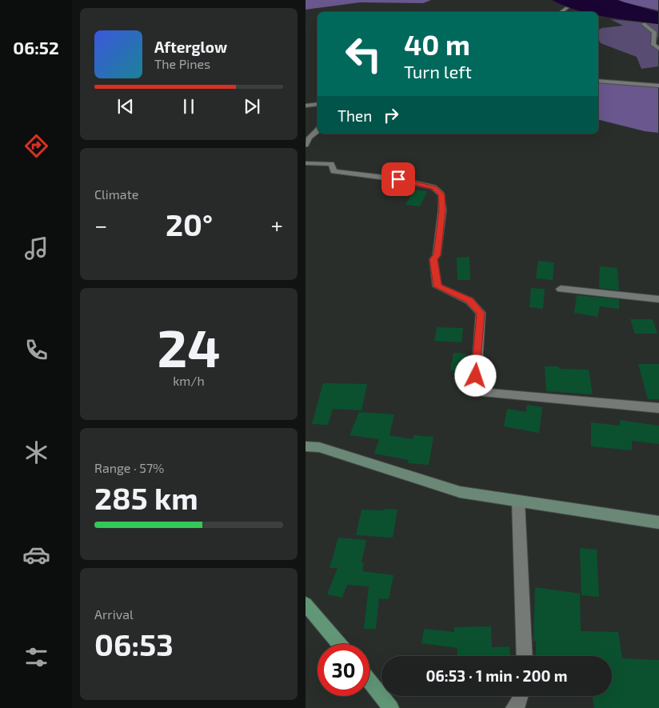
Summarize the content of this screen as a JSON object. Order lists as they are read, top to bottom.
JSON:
{
  "page": {
    "tabs": "06:52",
    "turn": ["40 m", "Turn left"],
    "song": ["Afterglow", "The Pines"],
    "then": "Then",
    "tile": [
      "Climate",
      ["24", "km/h"],
      ["Range · 57%", "285 km"],
      ["Arrival", "06:53"]
    ],
    "heat": ["−", "20°", "+"],
    "limit": "30",
    "trip": "06:53 · 1 min · 200 m"
  }
}
